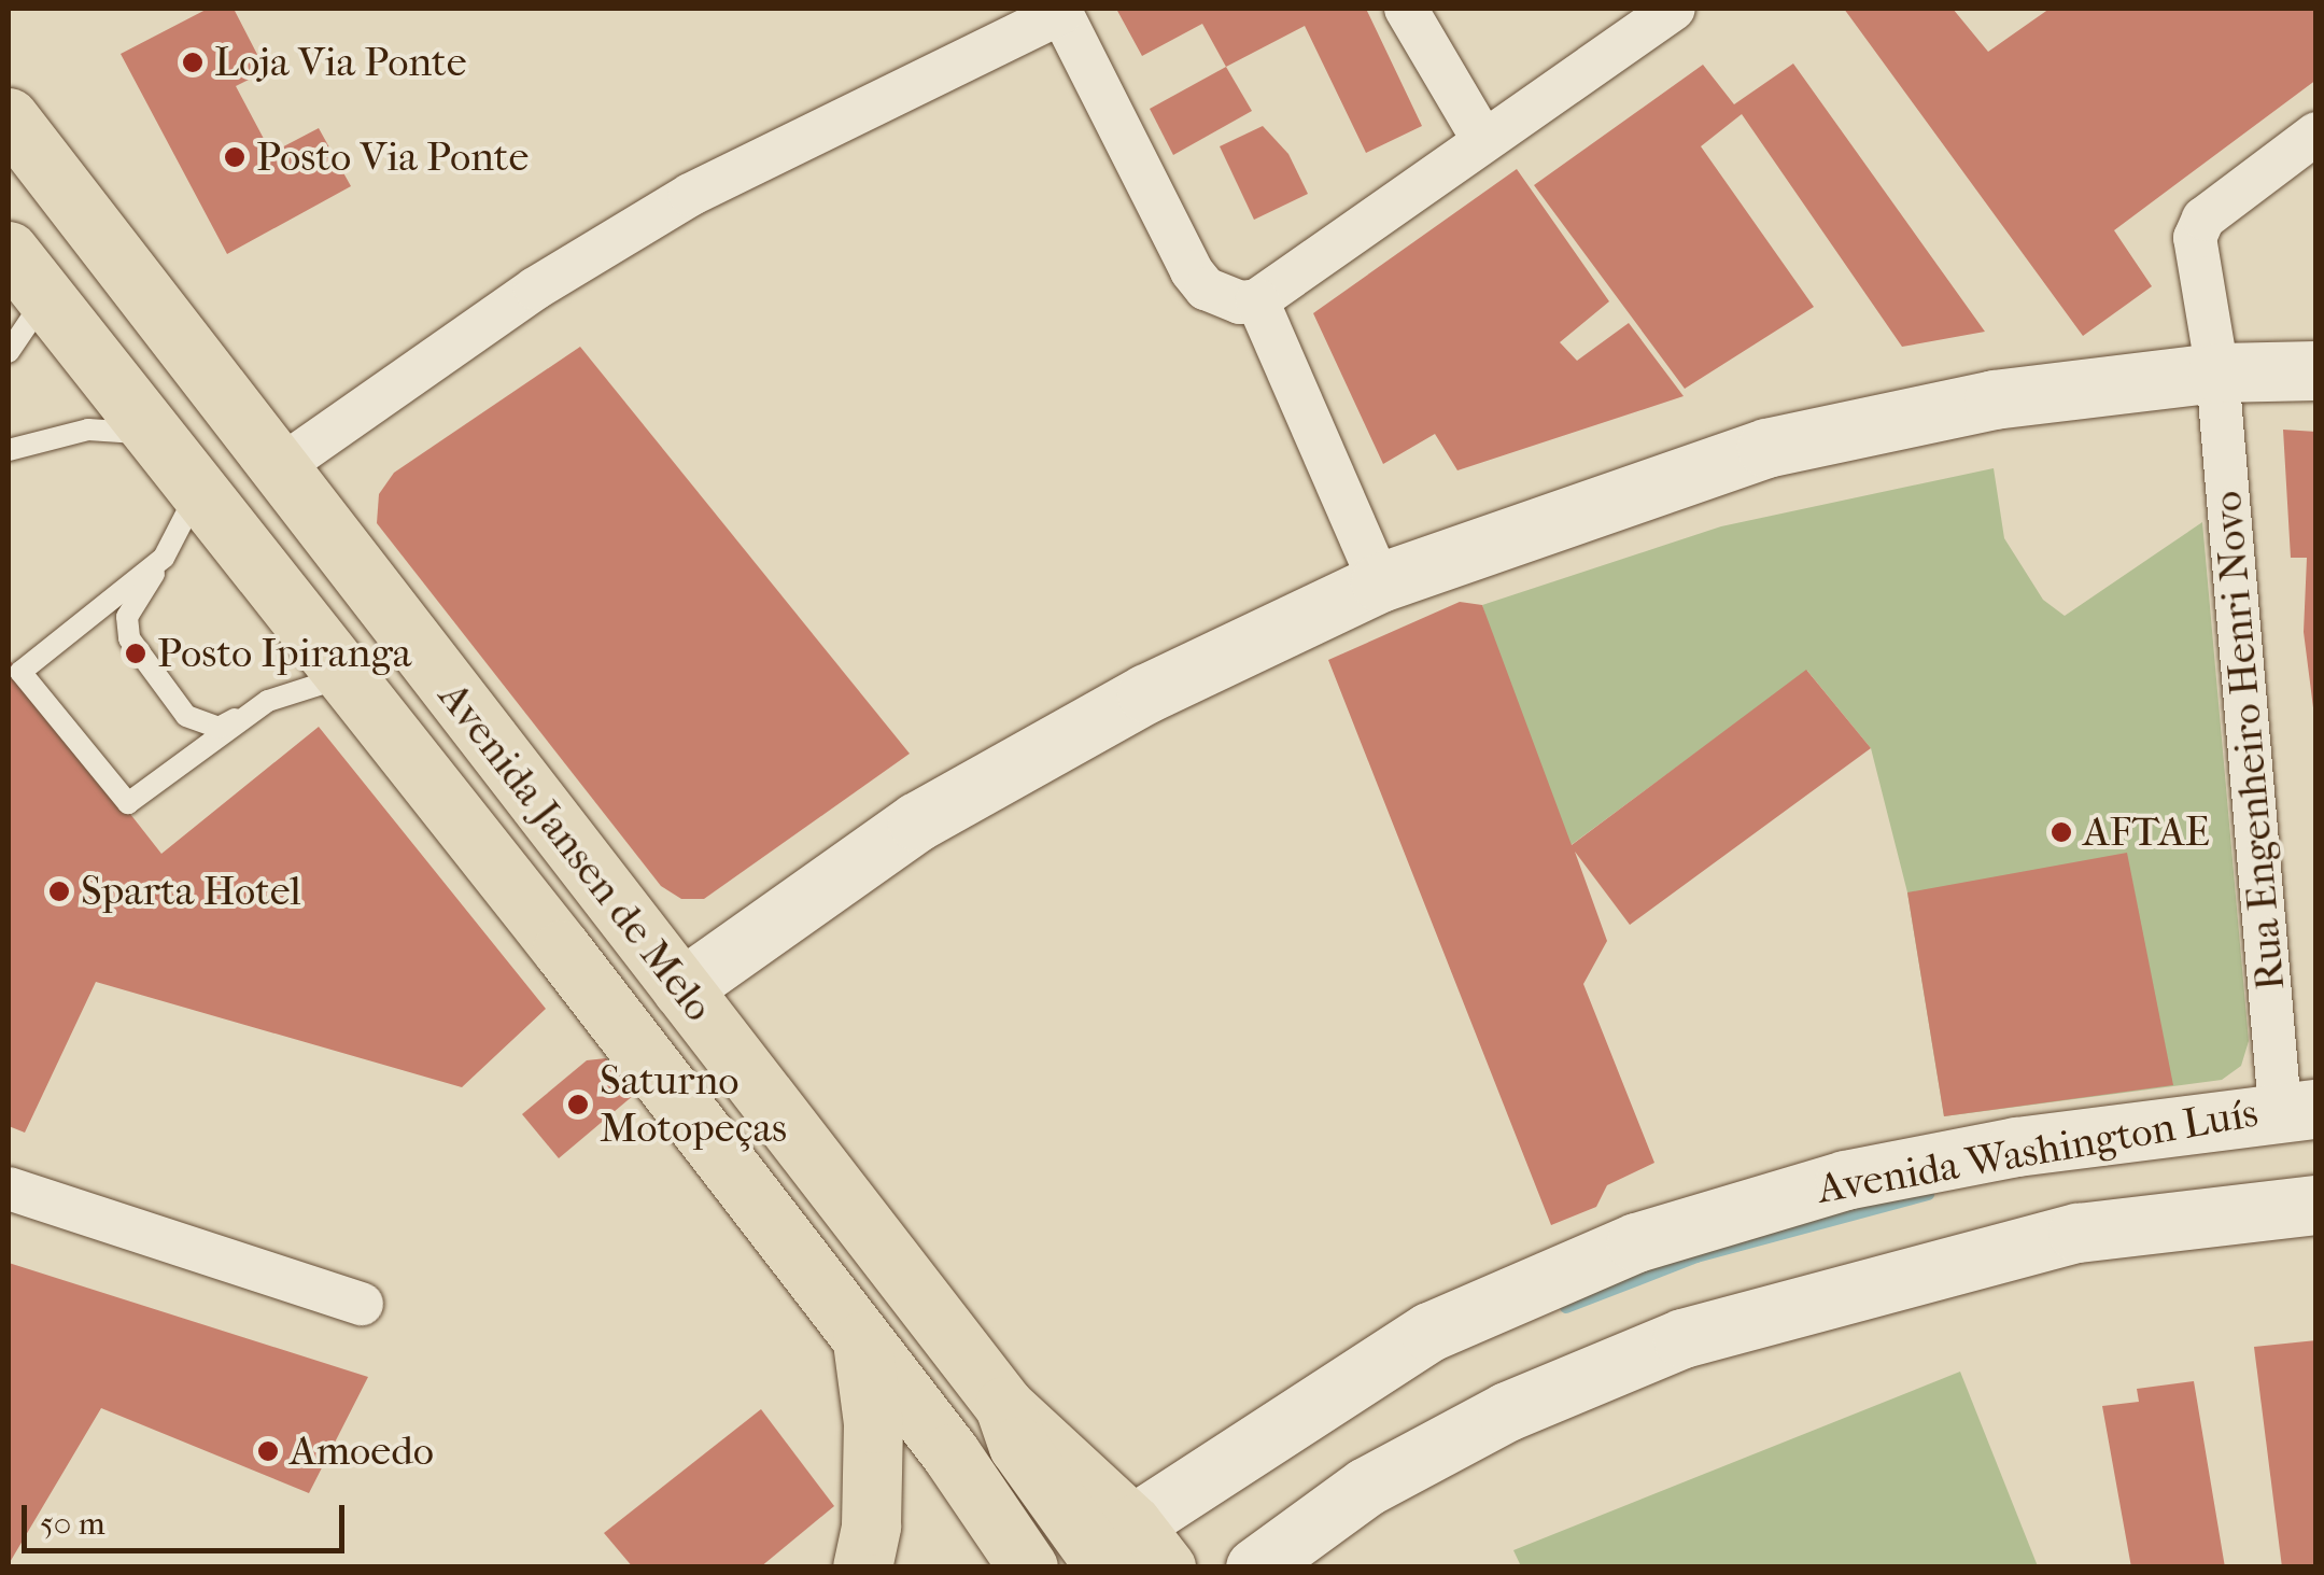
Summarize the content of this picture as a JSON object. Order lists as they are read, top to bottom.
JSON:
{
  "streets": {
    "main road": ["Avenida Jansen de Melo"],
    "street": ["Rua Engenheiro Henri Novo", "Avenida Washington Luís"]
  },
  "crossings": [
    ["Rua Engenheiro Henri Novo", "Avenida Washington Luís"],
    ["Avenida Jansen de Melo", "Avenida Washington Luís"]
  ],
  "places": [
    "Loja Via Ponte",
    "Posto Via Ponte",
    "Posto Ipiranga",
    "AFTAE",
    "Sparta Hotel",
    "Saturno Motopeças",
    "Amoedo"
  ],
  "scale_bar": "50 m"
}
